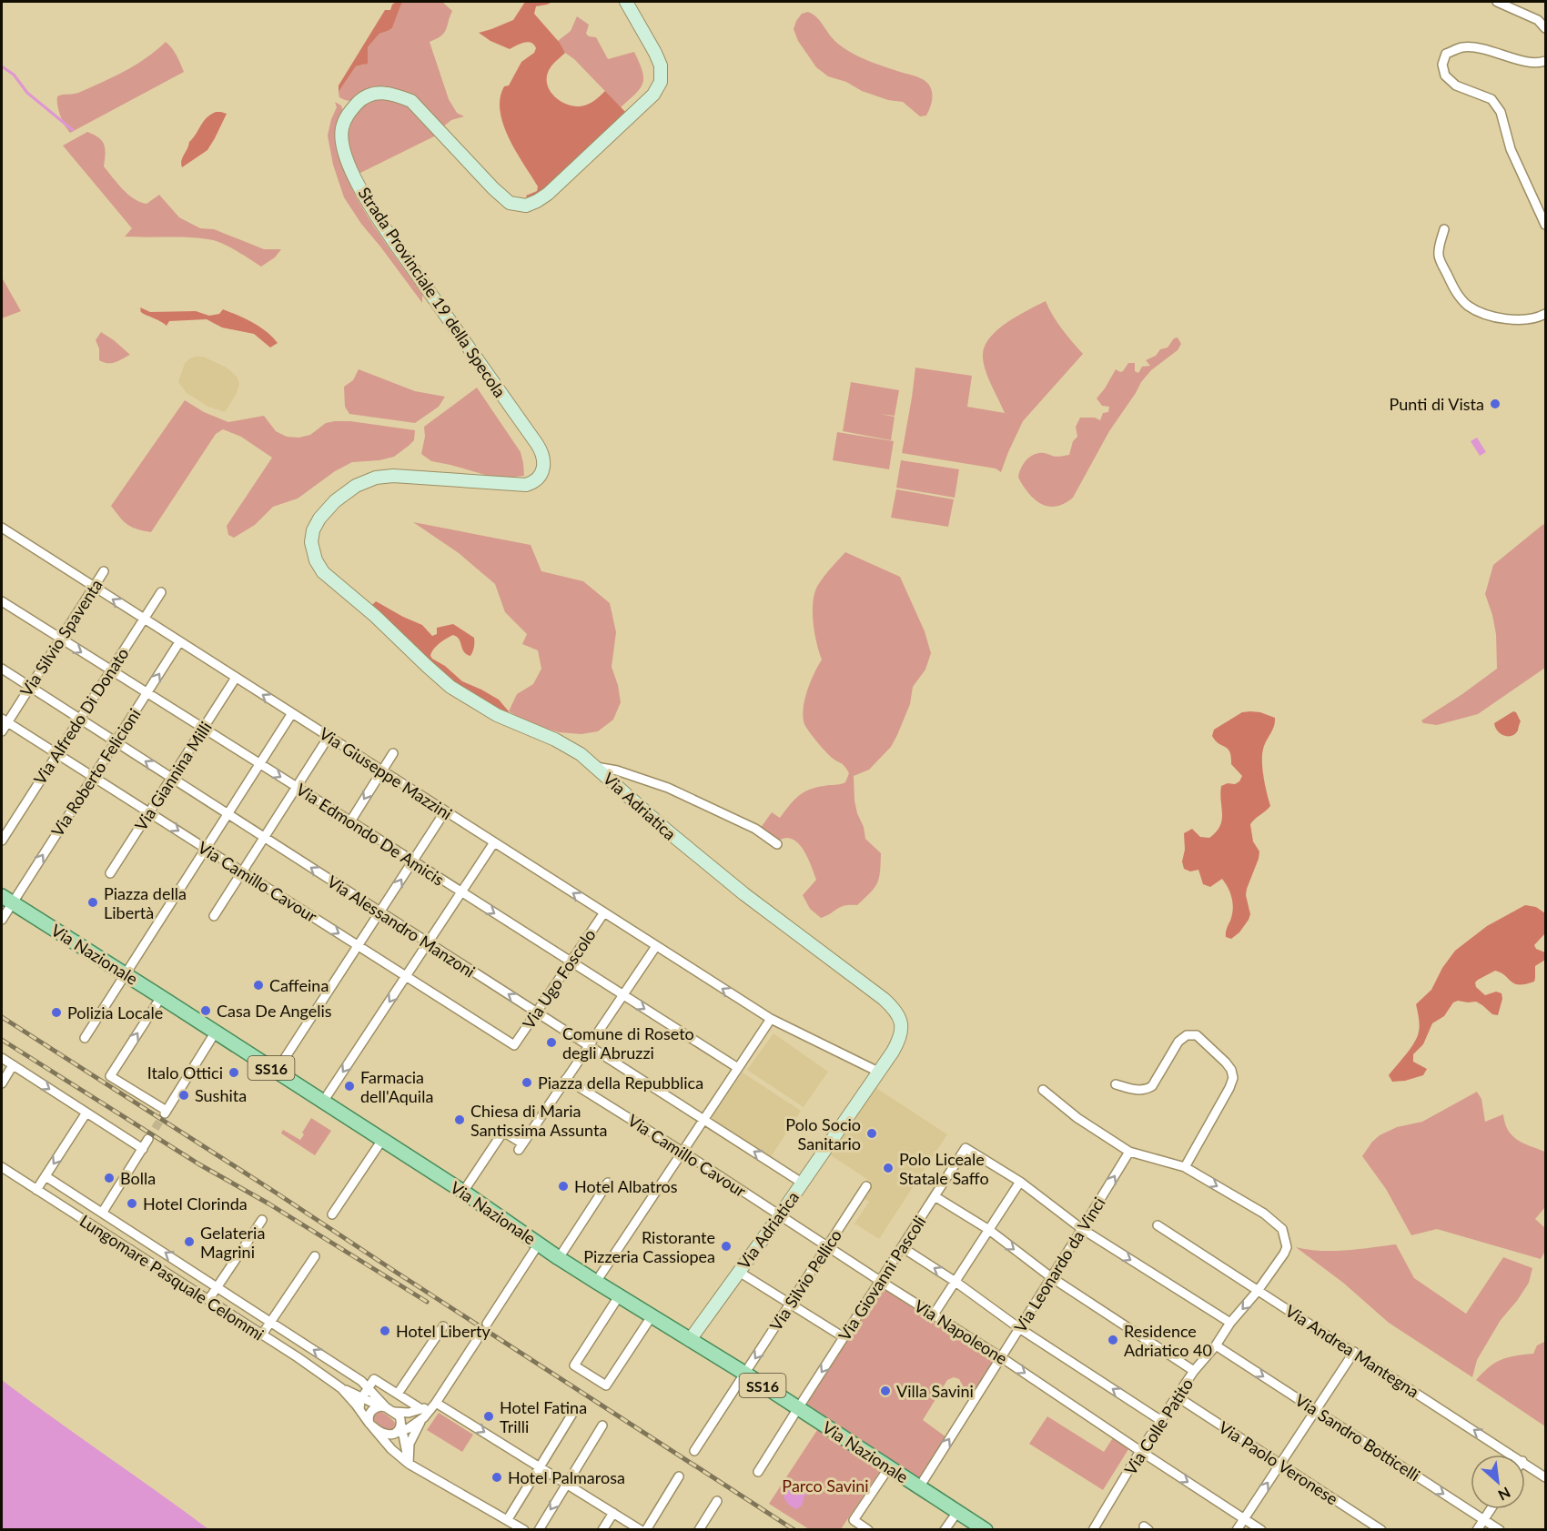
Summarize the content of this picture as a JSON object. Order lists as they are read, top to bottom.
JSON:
{
  "streets": {
    "main road": [
      "Strada Provinciale 19 della Specola",
      "Via Adriatica",
      "Via Nazionale",
      "SS16"
    ],
    "street": [
      "Via Silvio Spaventa",
      "Via Alfredo Di Donato",
      "Via Roberto Felicioni",
      "Via Giuseppe Mazzini",
      "Via Giannina Milli",
      "Via Edmondo De Amicis",
      "Via Camillo Cavour",
      "Via Alessandro Manzoni",
      "Via Ugo Foscolo",
      "Via Leonardo da Vinci",
      "Lungomare Pasquale Celommi",
      "Via Giovanni Pascoli",
      "Via Silvio Pellico",
      "Via Napoleone",
      "Via Andrea Mantegna",
      "Via Colle Patito",
      "Via Sandro Botticelli",
      "Via Paolo Veronese"
    ]
  },
  "crossings": [
    ["Strada Provinciale 19 della Specola", "Via Adriatica"],
    ["Via Silvio Spaventa", "Via Giuseppe Mazzini"],
    ["Via Silvio Spaventa", "Via Edmondo De Amicis"],
    ["Via Silvio Spaventa", "Via Camillo Cavour"],
    ["Via Silvio Spaventa", "Via Alessandro Manzoni"],
    ["Via Alfredo Di Donato", "Via Giuseppe Mazzini"],
    ["Via Alfredo Di Donato", "Via Edmondo De Amicis"],
    ["Via Alfredo Di Donato", "Via Camillo Cavour"],
    ["Via Alfredo Di Donato", "Via Alessandro Manzoni"],
    ["Via Roberto Felicioni", "Via Giuseppe Mazzini"],
    ["Via Roberto Felicioni", "Via Edmondo De Amicis"],
    ["Via Roberto Felicioni", "Via Camillo Cavour"],
    ["Via Roberto Felicioni", "Via Alessandro Manzoni"],
    ["Via Roberto Felicioni", "Via Nazionale"],
    ["Via Giuseppe Mazzini", "Via Giannina Milli"],
    ["Via Giuseppe Mazzini", "Via Adriatica"],
    ["Via Giuseppe Mazzini", "Via Ugo Foscolo"],
    ["Via Giannina Milli", "Via Edmondo De Amicis"],
    ["Via Giannina Milli", "Via Camillo Cavour"],
    ["Via Giannina Milli", "Via Alessandro Manzoni"],
    ["Via Adriatica", "Via Camillo Cavour"],
    ["Via Adriatica", "Via Alessandro Manzoni"],
    ["Via Adriatica", "Via Nazionale"],
    ["Via Adriatica", "Via Napoleone"],
    ["Via Edmondo De Amicis", "Via Ugo Foscolo"],
    ["Via Camillo Cavour", "Via Ugo Foscolo"],
    ["Via Camillo Cavour", "Via Napoleone"],
    ["Via Alessandro Manzoni", "Via Ugo Foscolo"],
    ["Via Nazionale", "Via Leonardo da Vinci"],
    ["Via Nazionale", "Via Giovanni Pascoli"],
    ["Via Nazionale", "Via Silvio Pellico"],
    ["Via Leonardo da Vinci", "Via Napoleone"],
    ["Via Giovanni Pascoli", "Via Napoleone"],
    ["Via Silvio Pellico", "Via Napoleone"],
    ["Via Napoleone", "Via Colle Patito"],
    ["Via Andrea Mantegna", "Via Colle Patito"],
    ["Via Colle Patito", "Via Sandro Botticelli"],
    ["Via Colle Patito", "Via Paolo Veronese"]
  ],
  "one_way": [
    "Via Roberto Felicioni",
    "Via Giuseppe Mazzini",
    "Via Edmondo De Amicis",
    "Via Alessandro Manzoni",
    "Via Leonardo da Vinci",
    "Via Andrea Mantegna",
    "Via Sandro Botticelli"
  ],
  "parks": ["Parco Savini"],
  "places": [
    "Punti di Vista",
    "Piazza della Libertà",
    "Caffeina",
    "Casa De Angelis",
    "Polizia Locale",
    "Comune di Roseto degli Abruzzi",
    "Italo Ottici",
    "Piazza della Repubblica",
    "Farmacia dell'Aquila",
    "Sushita",
    "Chiesa di Maria Santissima Assunta",
    "Polo Socio Sanitario",
    "Polo Liceale Statale Saffo",
    "Bolla",
    "Hotel Albatros",
    "Hotel Clorinda",
    "Gelateria Magrini",
    "Ristorante Pizzeria Cassiopea",
    "Hotel Liberty",
    "Residence Adriatico 40",
    "Villa Savini",
    "Hotel Fatina Trilli",
    "Hotel Palmarosa"
  ],
  "north": "bottom right"
}
